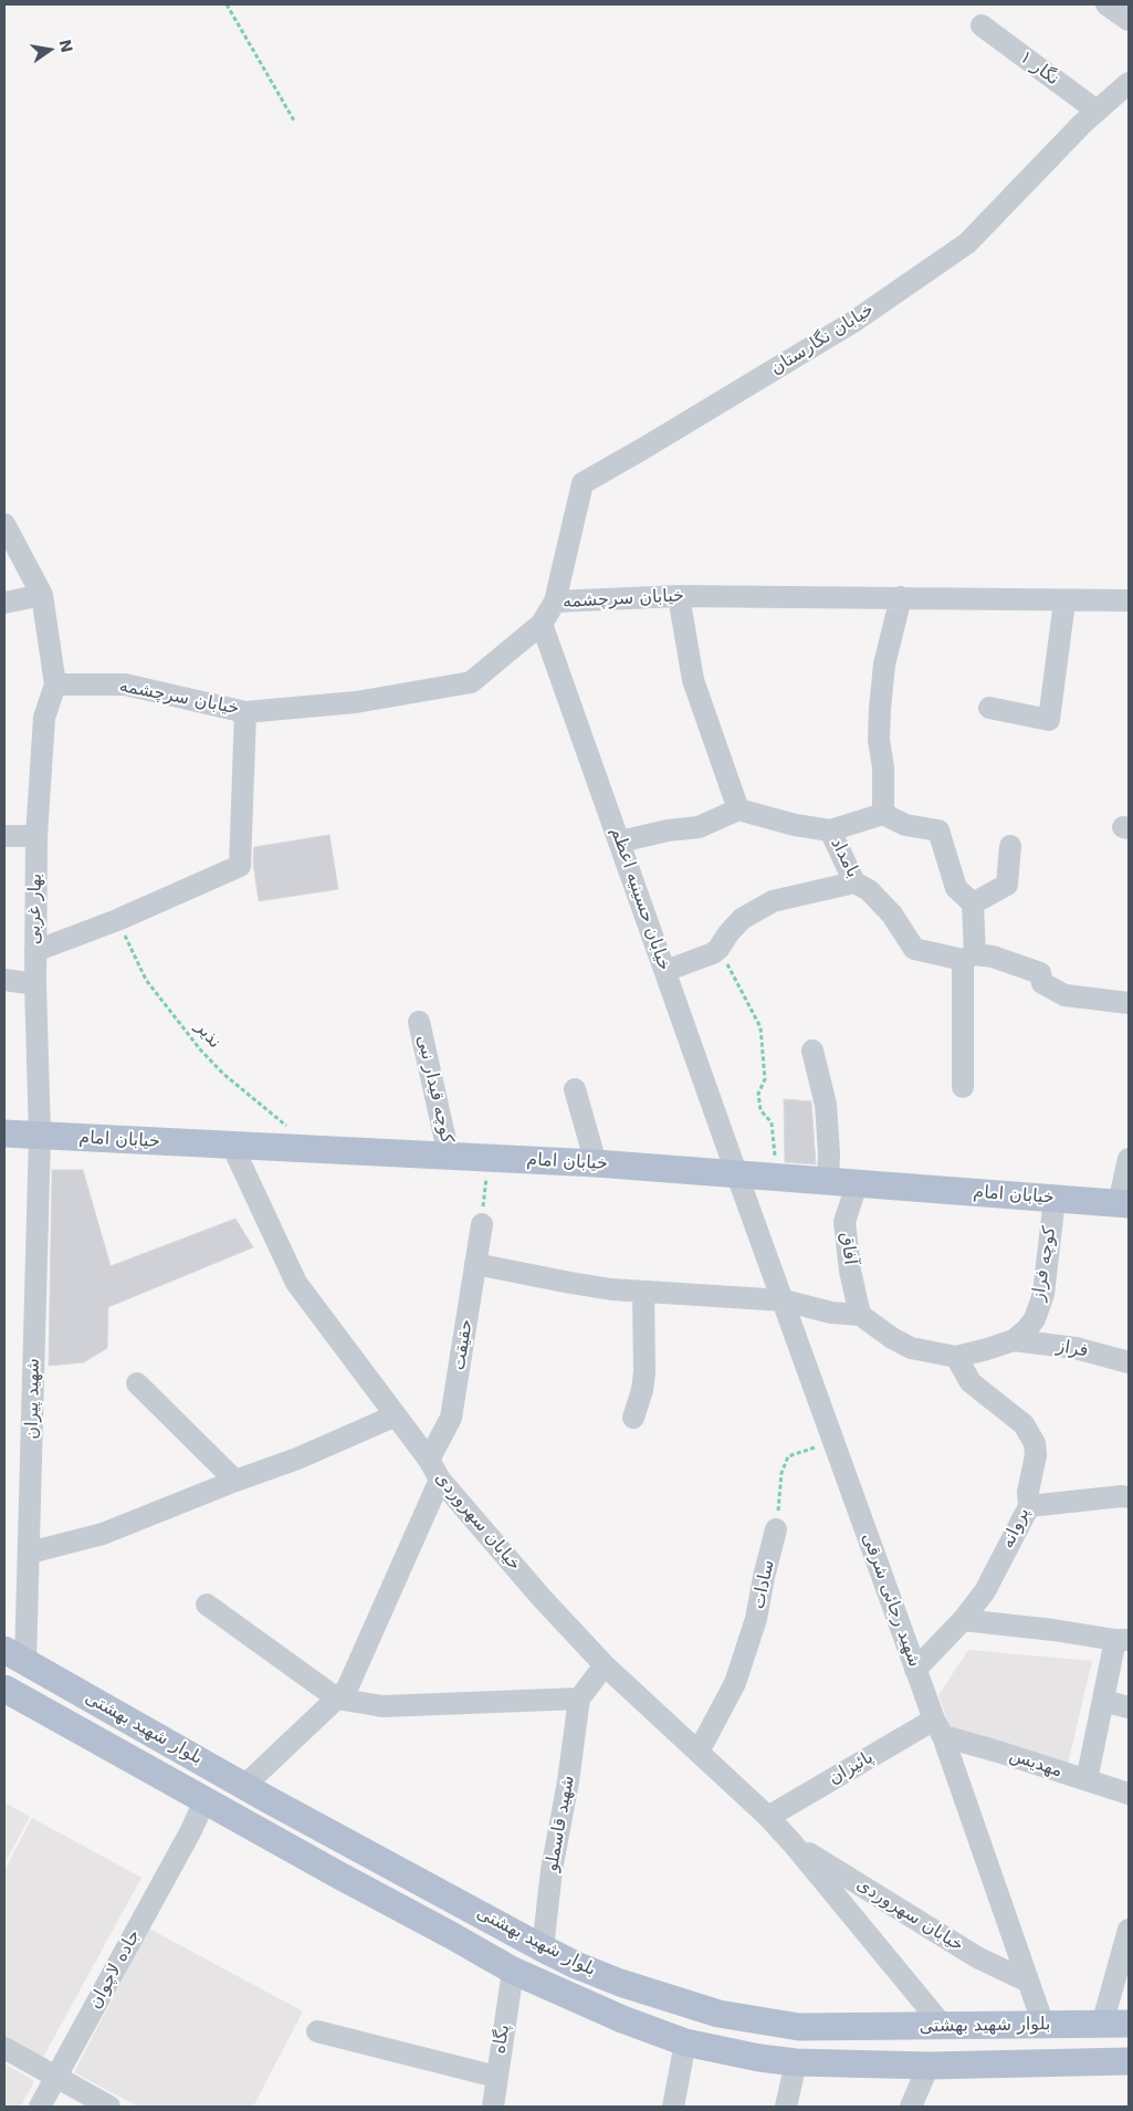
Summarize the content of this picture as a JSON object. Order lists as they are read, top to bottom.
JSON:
{
  "streets": {
    "main road": ["خیابان امام", "بلوار شهید بهشتی"],
    "street": [
      "نگار ۱",
      "خیابان نگارستان",
      "خیابان سرچشمه",
      "بامداد",
      "خیابان حسینیه اعظم",
      "بهار غربی",
      "کوچه قیدار نبی",
      "آفاق",
      "کوچه فراز",
      "حقیقت",
      "فراز",
      "شهید پیران",
      "خیابان سهروردی",
      "پروانه",
      "سادات",
      "شهید رجائی شرقی",
      "مهدیس",
      "پائیزان",
      "شهید قاسملو",
      "جاده لاچوان",
      "پگاه"
    ],
    "path": ["نذیر"]
  },
  "crossings": [
    ["نگار ۱", "خیابان نگارستان"],
    ["خیابان نگارستان", "خیابان سرچشمه"],
    ["خیابان سرچشمه", "خیابان حسینیه اعظم"],
    ["خیابان سرچشمه", "بهار غربی"],
    ["خیابان حسینیه اعظم", "خیابان امام"],
    ["خیابان حسینیه اعظم", "شهید رجائی شرقی"],
    ["بهار غربی", "خیابان امام"],
    ["بهار غربی", "شهید پیران"],
    ["نذیر", "خیابان امام"],
    ["کوچه قیدار نبی", "خیابان امام"],
    ["خیابان امام", "آفاق"],
    ["خیابان امام", "کوچه فراز"],
    ["خیابان امام", "شهید پیران"],
    ["خیابان امام", "خیابان سهروردی"],
    ["خیابان امام", "شهید رجائی شرقی"],
    ["آفاق", "کوچه فراز"],
    ["کوچه فراز", "فراز"],
    ["کوچه فراز", "پروانه"],
    ["حقیقت", "خیابان سهروردی"],
    ["شهید پیران", "بلوار شهید بهشتی"],
    ["خیابان سهروردی", "سادات"],
    ["خیابان سهروردی", "شهید رجائی شرقی"],
    ["خیابان سهروردی", "بلوار شهید بهشتی"],
    ["خیابان سهروردی", "پائیزان"],
    ["پروانه", "شهید رجائی شرقی"],
    ["شهید رجائی شرقی", "بلوار شهید بهشتی"],
    ["شهید رجائی شرقی", "مهدیس"],
    ["شهید رجائی شرقی", "پائیزان"],
    ["بلوار شهید بهشتی", "شهید قاسملو"],
    ["بلوار شهید بهشتی", "جاده لاچوان"],
    ["بلوار شهید بهشتی", "پگاه"],
    ["مهدیس", "پائیزان"]
  ],
  "north": "right"
}
